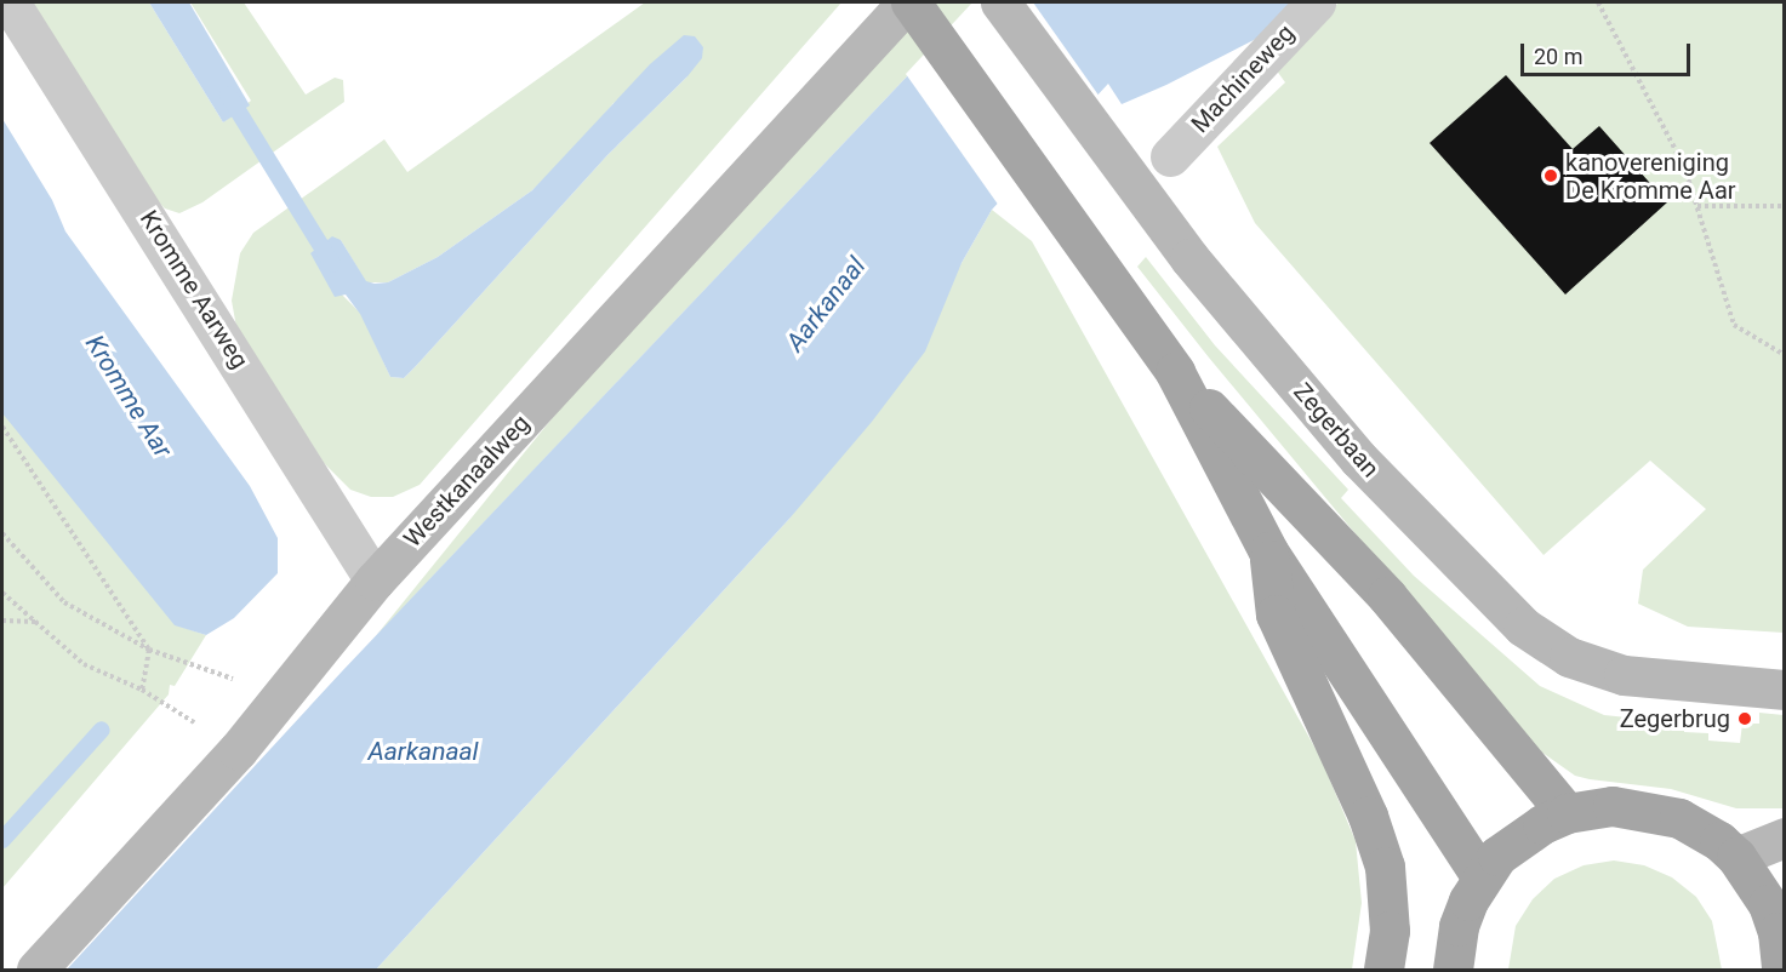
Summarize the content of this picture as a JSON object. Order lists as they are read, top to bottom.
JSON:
{
  "streets": {
    "street": [
      "Machineweg",
      "Kromme Aarweg",
      "Zegerbaan",
      "Westkanaalweg"
    ]
  },
  "crossings": [
    ["Kromme Aarweg", "Westkanaalweg"]
  ],
  "water": ["Aarkanaal", "Kromme Aar"],
  "places": ["kanovereniging De Kromme Aar", "Zegerbrug"],
  "scale_bar": "20 m"
}
